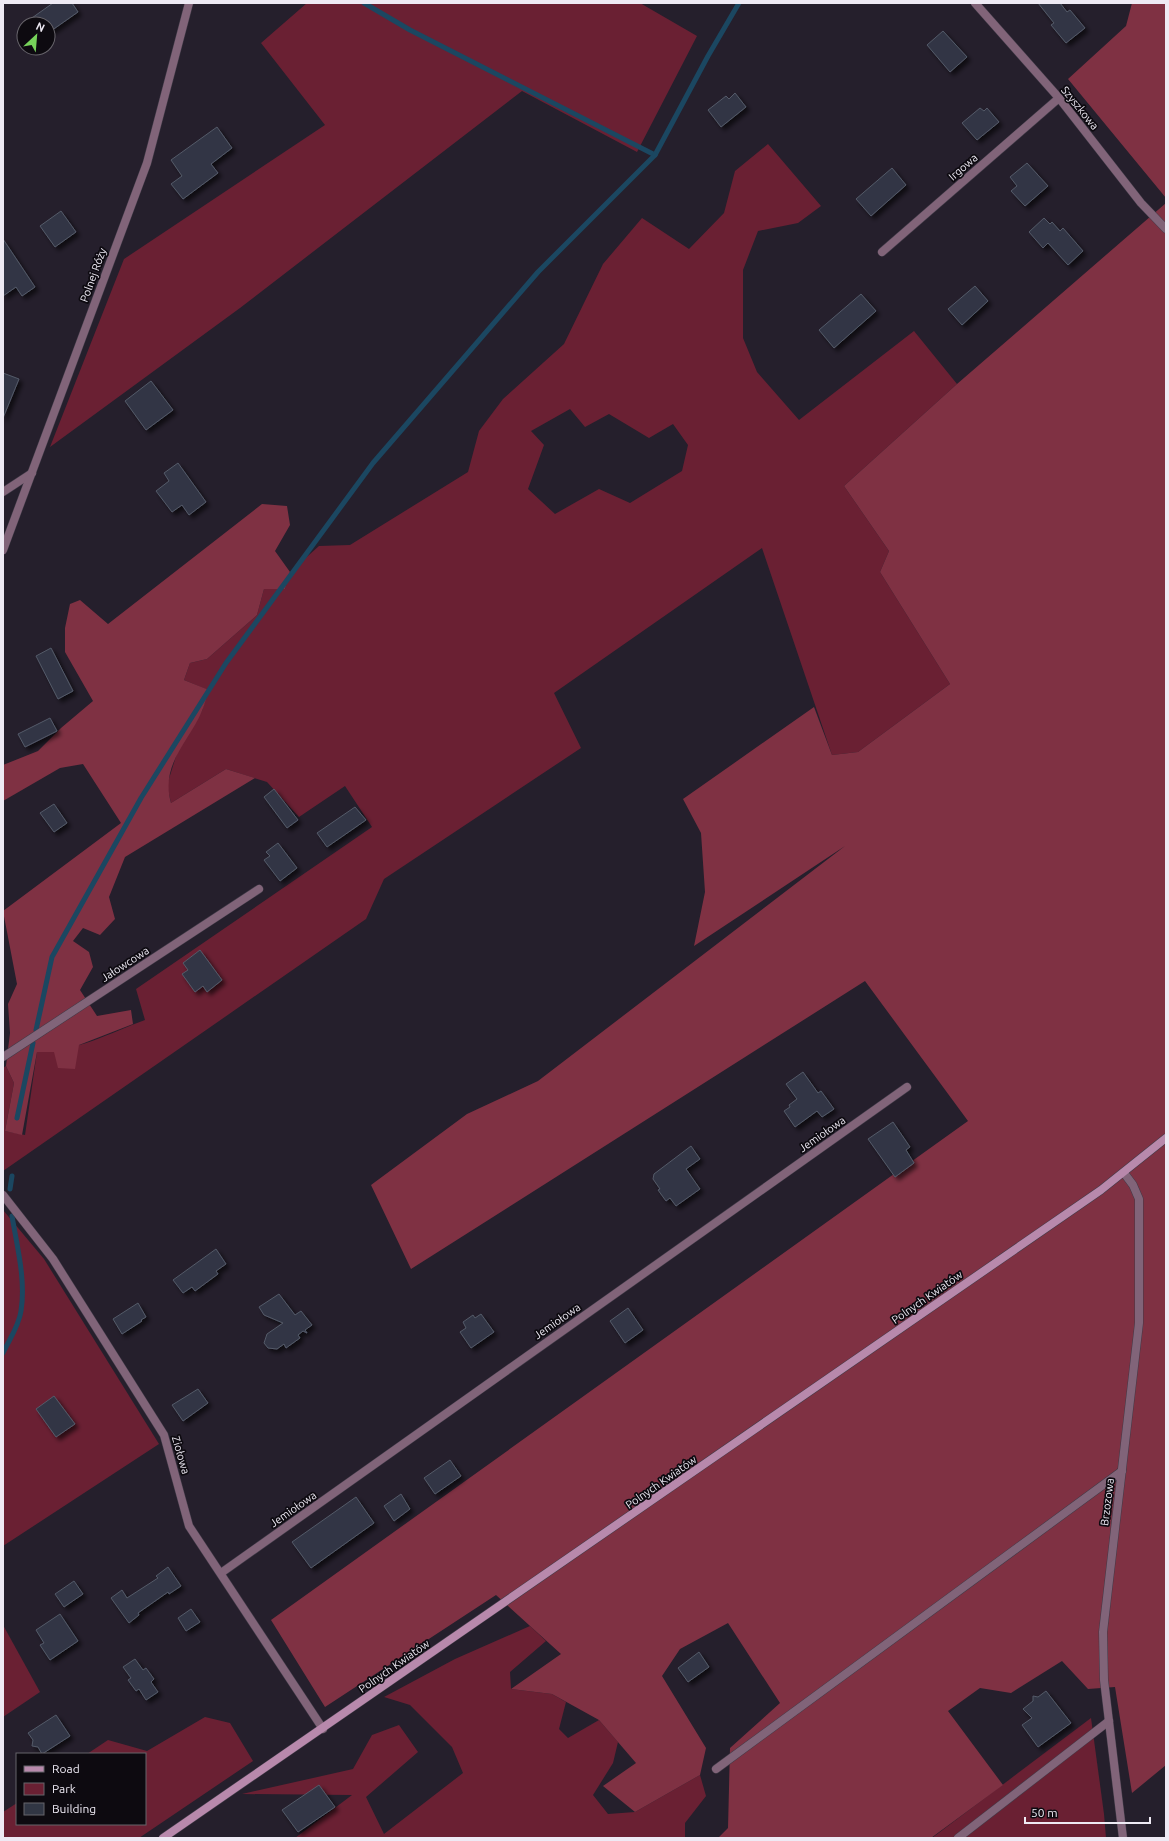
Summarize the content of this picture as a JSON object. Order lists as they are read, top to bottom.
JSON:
{
  "streets": {
    "street": [
      "Szyszkowa",
      "Irgowa",
      "Polnej Róży",
      "Jałowcowa",
      "Jemiołowa",
      "Polnych Kwiatów",
      "Ziołowa",
      "Brzozowa"
    ]
  },
  "crossings": [
    ["Szyszkowa", "Irgowa"],
    ["Jemiołowa", "Ziołowa"],
    ["Polnych Kwiatów", "Ziołowa"],
    ["Polnych Kwiatów", "Brzozowa"]
  ],
  "legend": ["Road", "Park", "Building"],
  "scale_bar": "50 m",
  "north": "top right"
}
